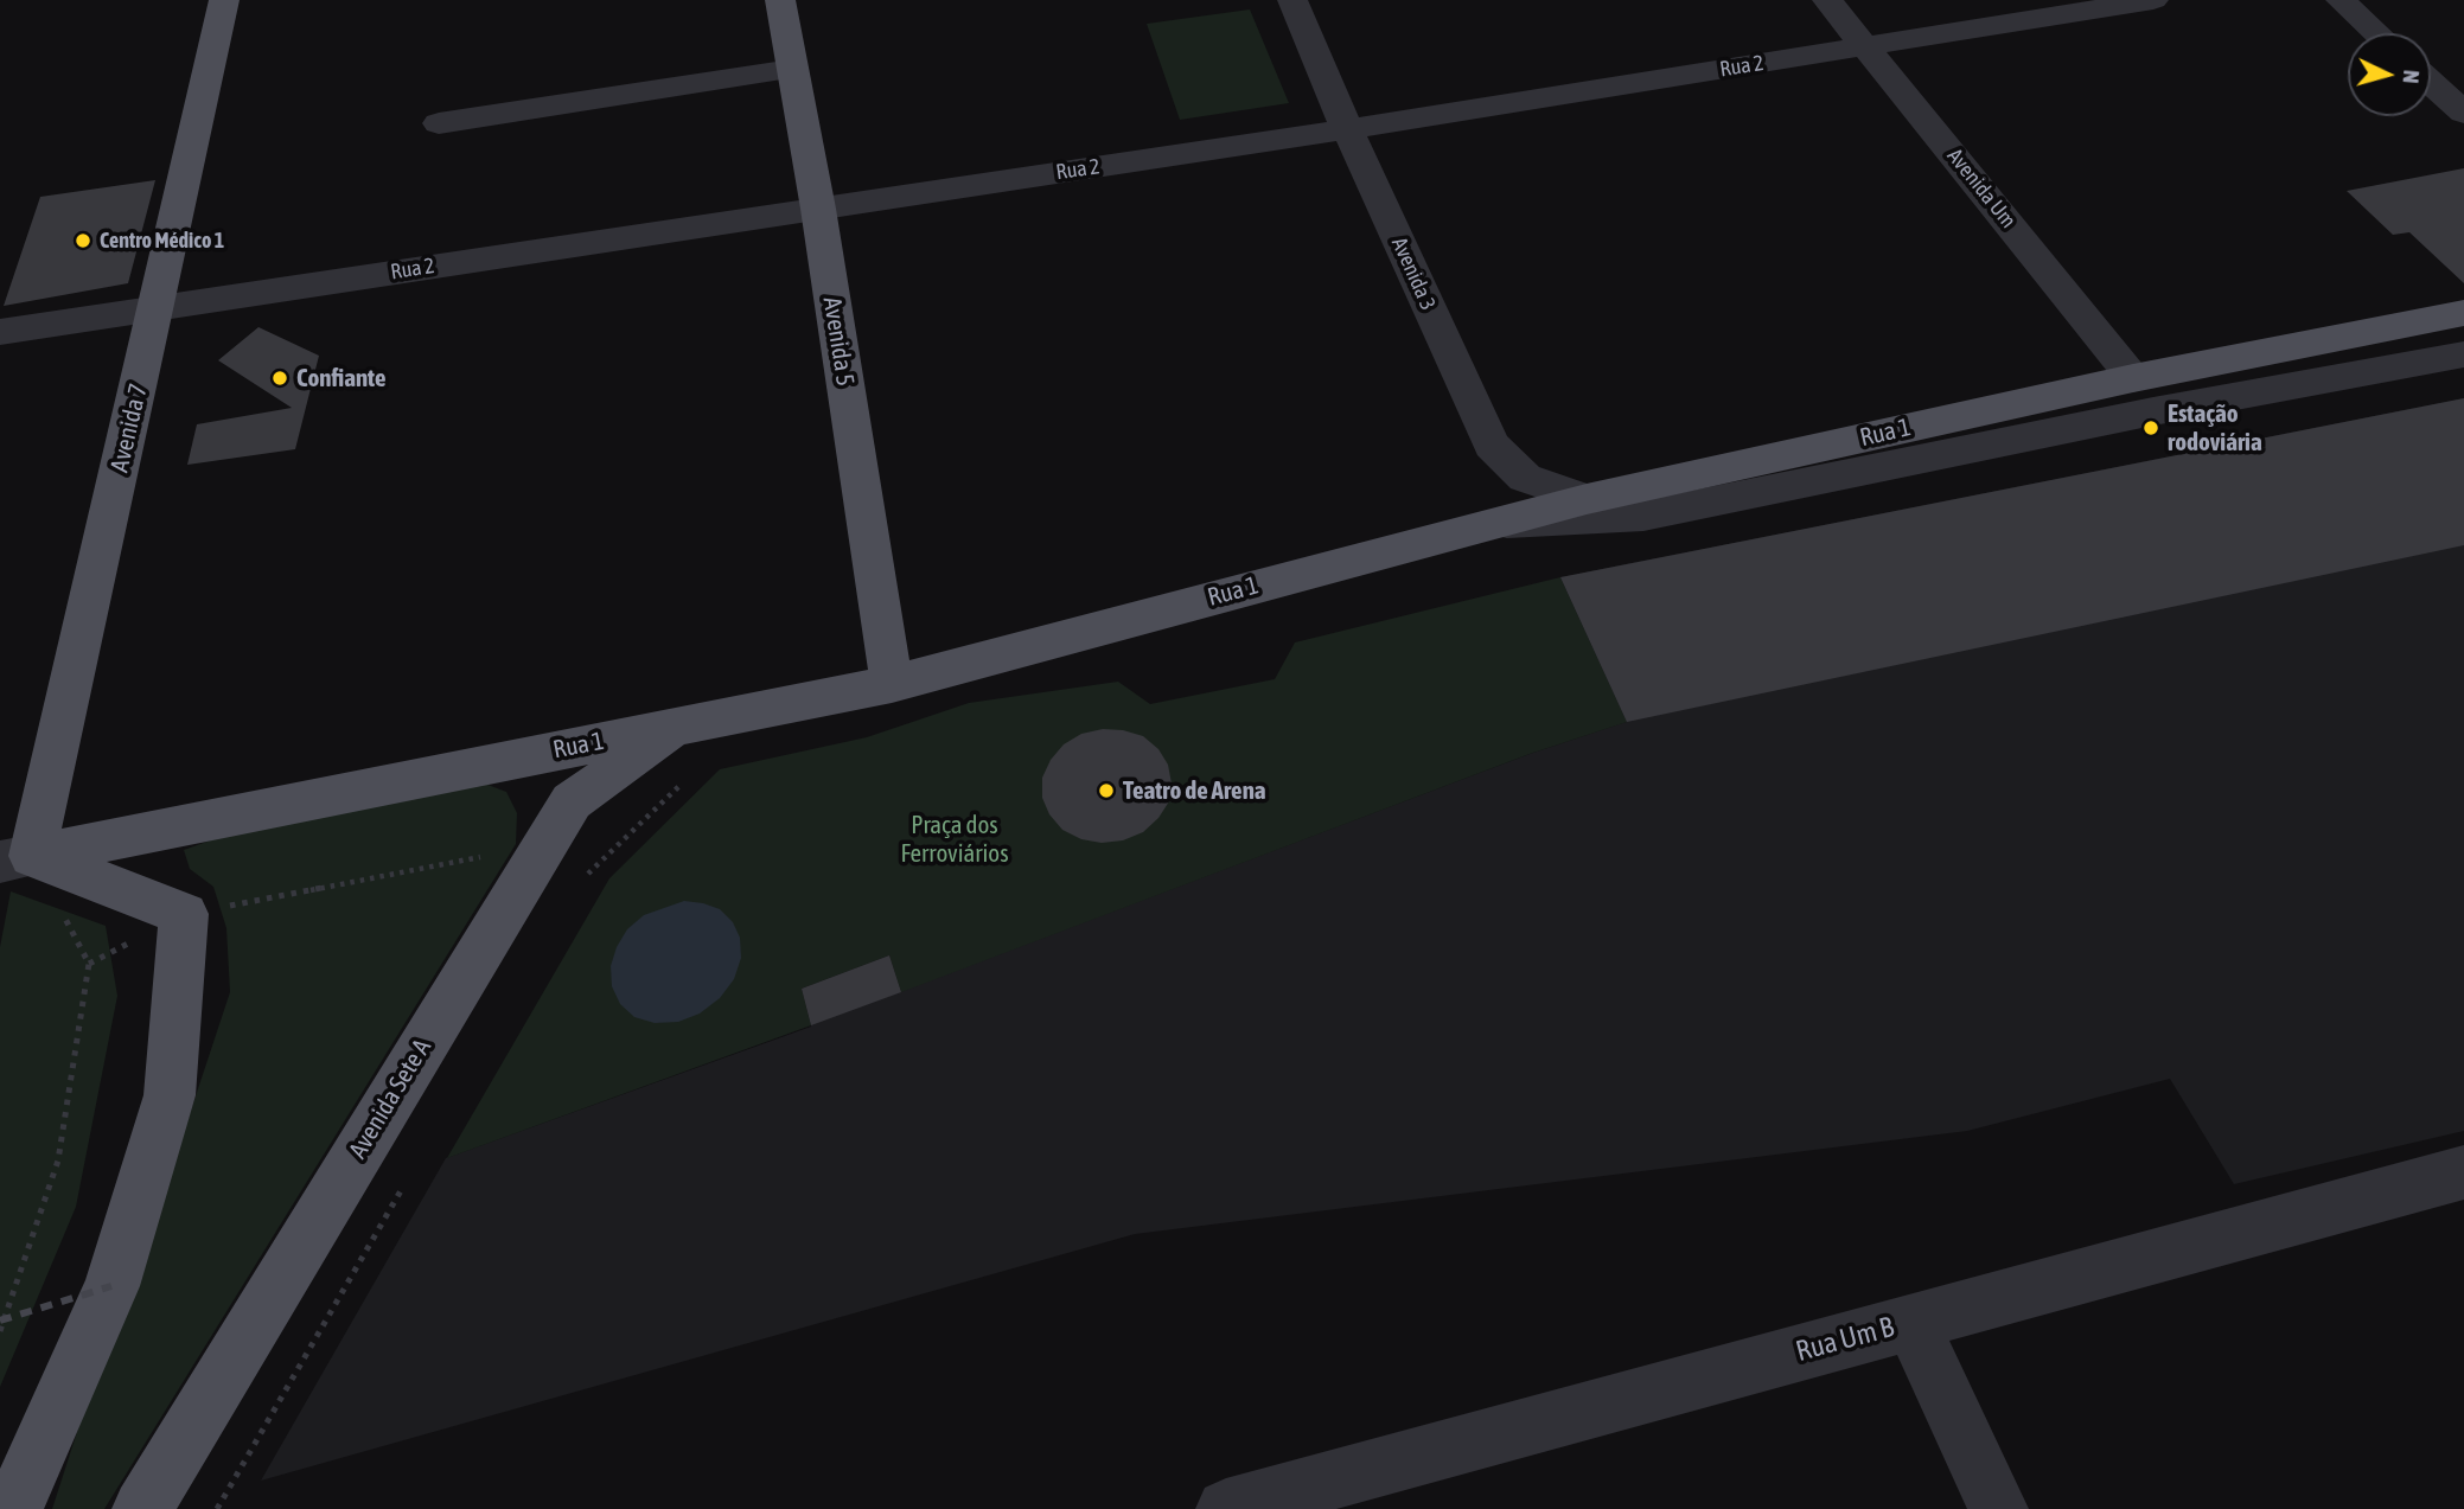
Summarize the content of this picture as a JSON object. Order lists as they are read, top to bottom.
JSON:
{
  "streets": {
    "main road": [
      "Avenida 5",
      "Avenida 7",
      "Rua 1",
      "Avenida Sete A"
    ],
    "street": [
      "Rua 2",
      "Avenida Um",
      "Avenida 3",
      "Rua Um B"
    ]
  },
  "crossings": [
    ["Rua 2", "Avenida Um"],
    ["Rua 2", "Avenida 3"],
    ["Rua 2", "Avenida 5"],
    ["Rua 2", "Avenida 7"],
    ["Avenida Um", "Rua 1"],
    ["Avenida 3", "Rua 1"],
    ["Avenida 5", "Rua 1"],
    ["Avenida 7", "Rua 1"],
    ["Rua 1", "Avenida Sete A"]
  ],
  "parks": ["Praça dos Ferroviários"],
  "places": [
    "Centro Médico 1",
    "Confiante",
    "Estação rodoviária",
    "Teatro de Arena"
  ],
  "north": "right"
}
